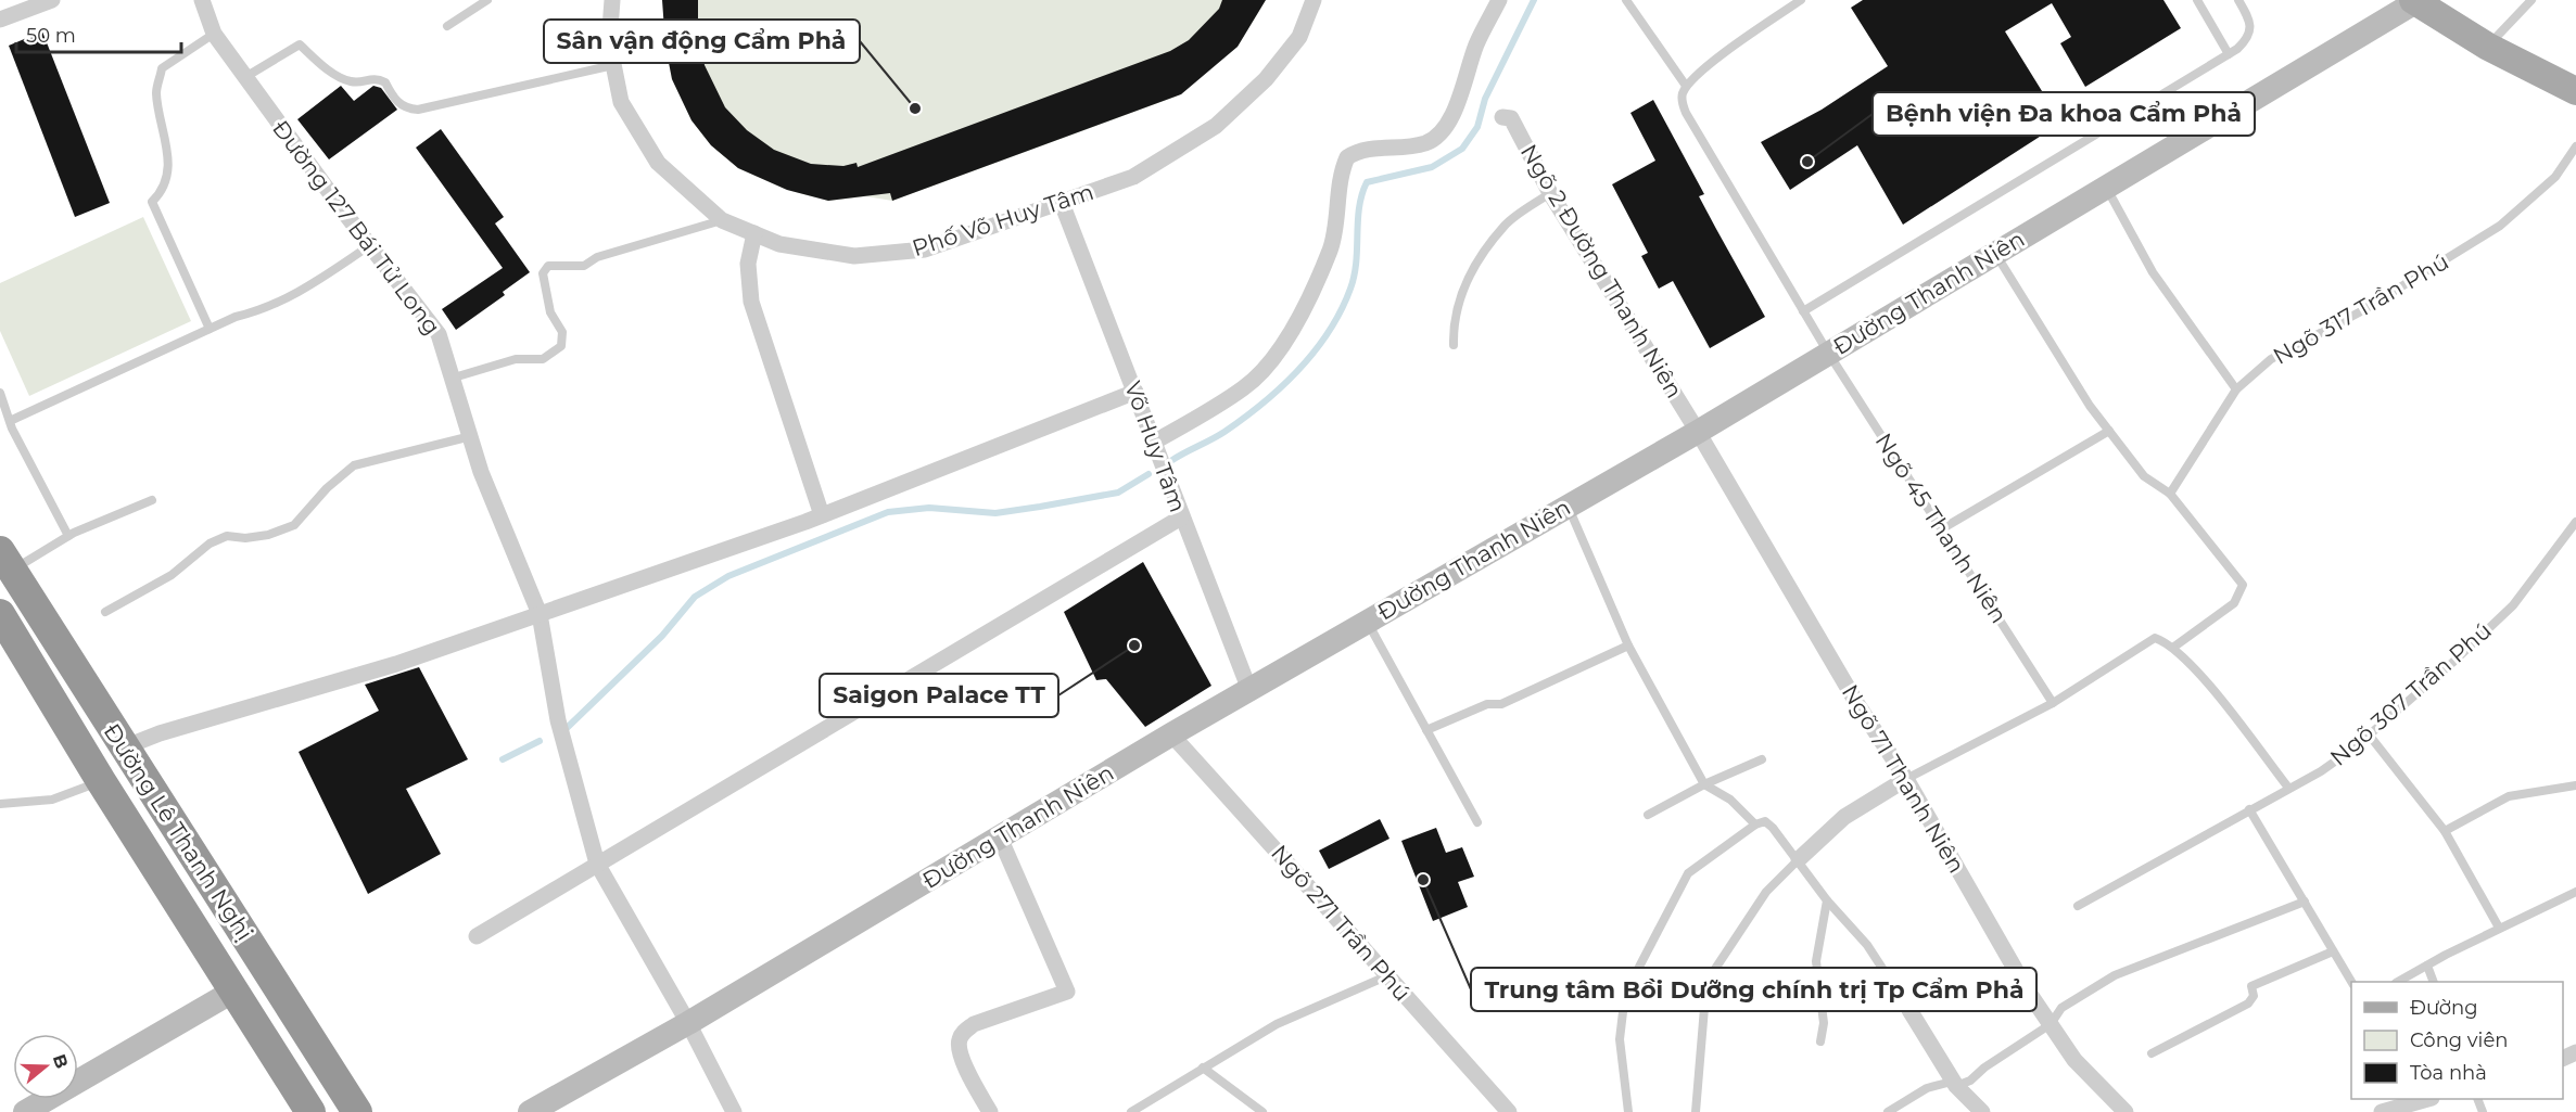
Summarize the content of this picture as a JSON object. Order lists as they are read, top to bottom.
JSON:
{
  "streets": {
    "highway": ["Đường Lê Thanh Nghị"],
    "street": [
      "Phố Võ Huy Tâm",
      "Đường 127 Bái Tử Long",
      "Ngõ 2 Đường Thanh Niên",
      "Đường Thanh Niên",
      "Võ Huy Tâm",
      "Ngõ 71 Thanh Niên",
      "Ngõ 271 Trần Phú"
    ],
    "lane": ["Ngõ 317 Trần Phú", "Ngõ 45 Thanh Niên", "Ngõ 307 Trần Phú"]
  },
  "crossings": [
    ["Phố Võ Huy Tâm", "Võ Huy Tâm"],
    ["Đường 127 Bái Tử Long", "Đường Thanh Niên"],
    ["Ngõ 2 Đường Thanh Niên", "Đường Thanh Niên"],
    ["Ngõ 2 Đường Thanh Niên", "Ngõ 71 Thanh Niên"],
    ["Đường Thanh Niên", "Võ Huy Tâm"],
    ["Đường Thanh Niên", "Ngõ 45 Thanh Niên"],
    ["Đường Thanh Niên", "Ngõ 71 Thanh Niên"],
    ["Đường Thanh Niên", "Ngõ 271 Trần Phú"]
  ],
  "places": [
    "Sân vận động Cẩm Phả",
    "Bệnh viện Đa khoa Cẩm Phả",
    "Saigon Palace TT",
    "Trung tâm Bồi Dưỡng chính trị Tp Cẩm Phả"
  ],
  "legend": ["Đường", "Công viên", "Tòa nhà"],
  "scale_bar": "50 m",
  "north": "right"
}
